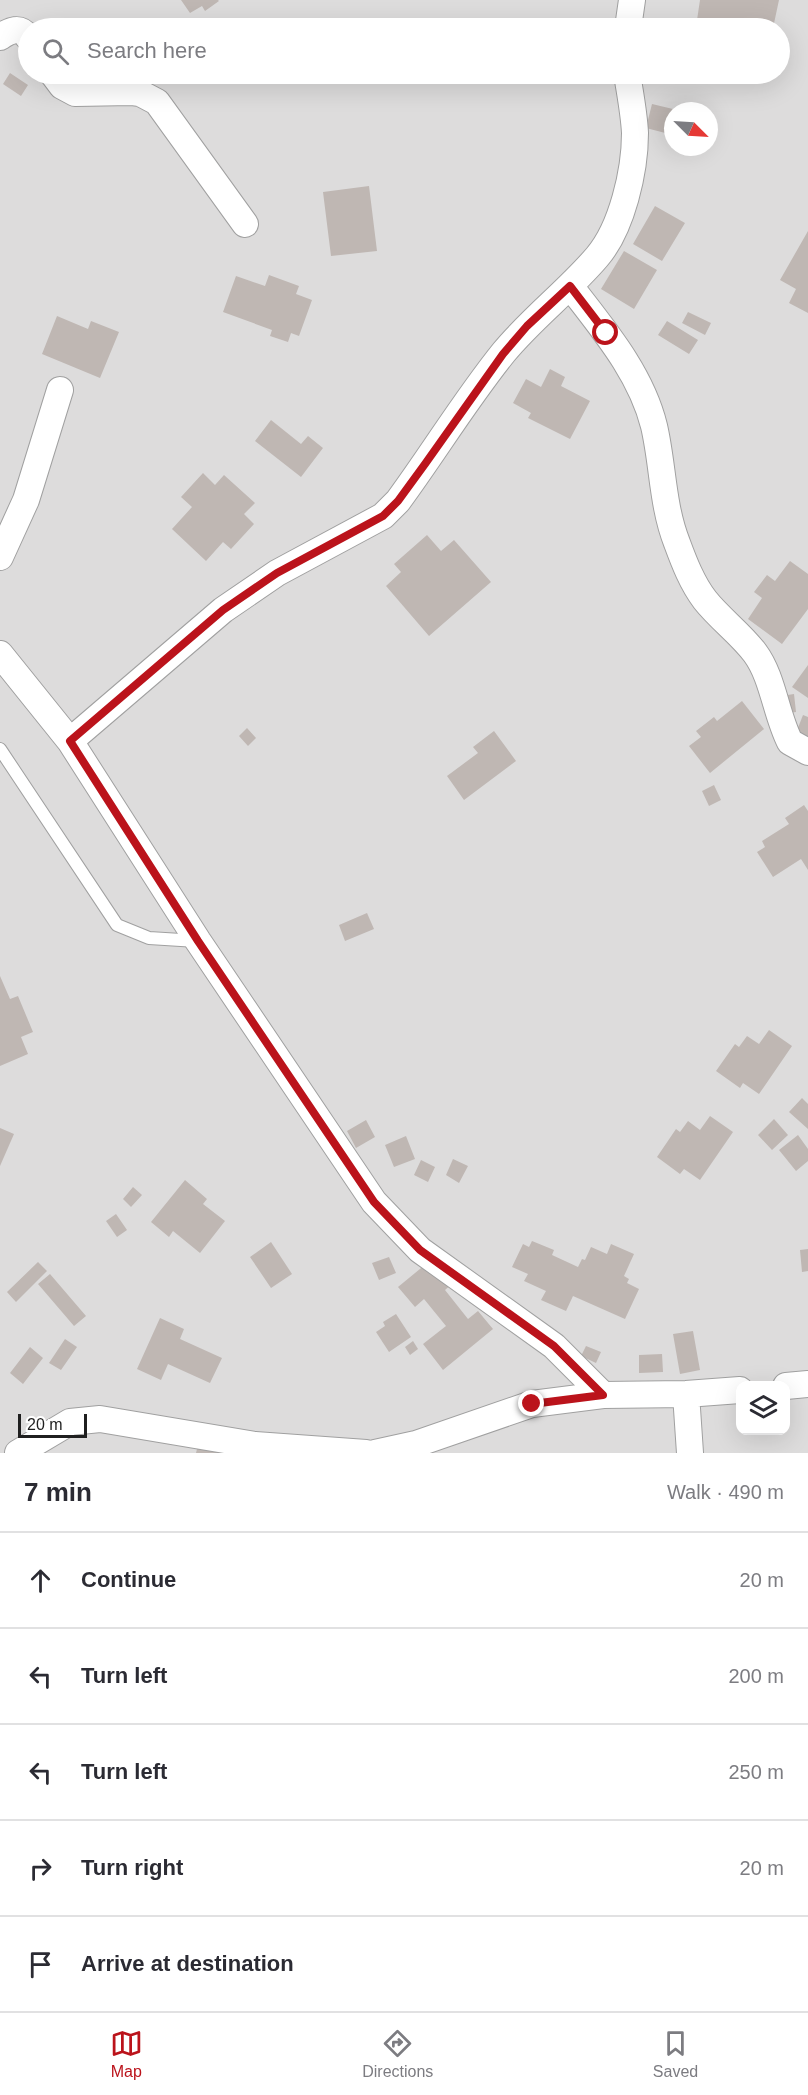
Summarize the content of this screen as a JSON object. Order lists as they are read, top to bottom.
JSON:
{
  "scale_bar": "20 m",
  "north": "bottom right",
  "page": {
    "search": "Search here",
    "scale": "20 m",
    "heading": ["7 min", "Walk · 490 m"],
    "list": [
      ["Continue", "20 m"],
      ["Turn left", "200 m"],
      ["Turn left", "250 m"],
      ["Turn right", "20 m"],
      "Arrive at destination"
    ],
    "nav": ["Map", "Directions", "Saved"]
  }
}
